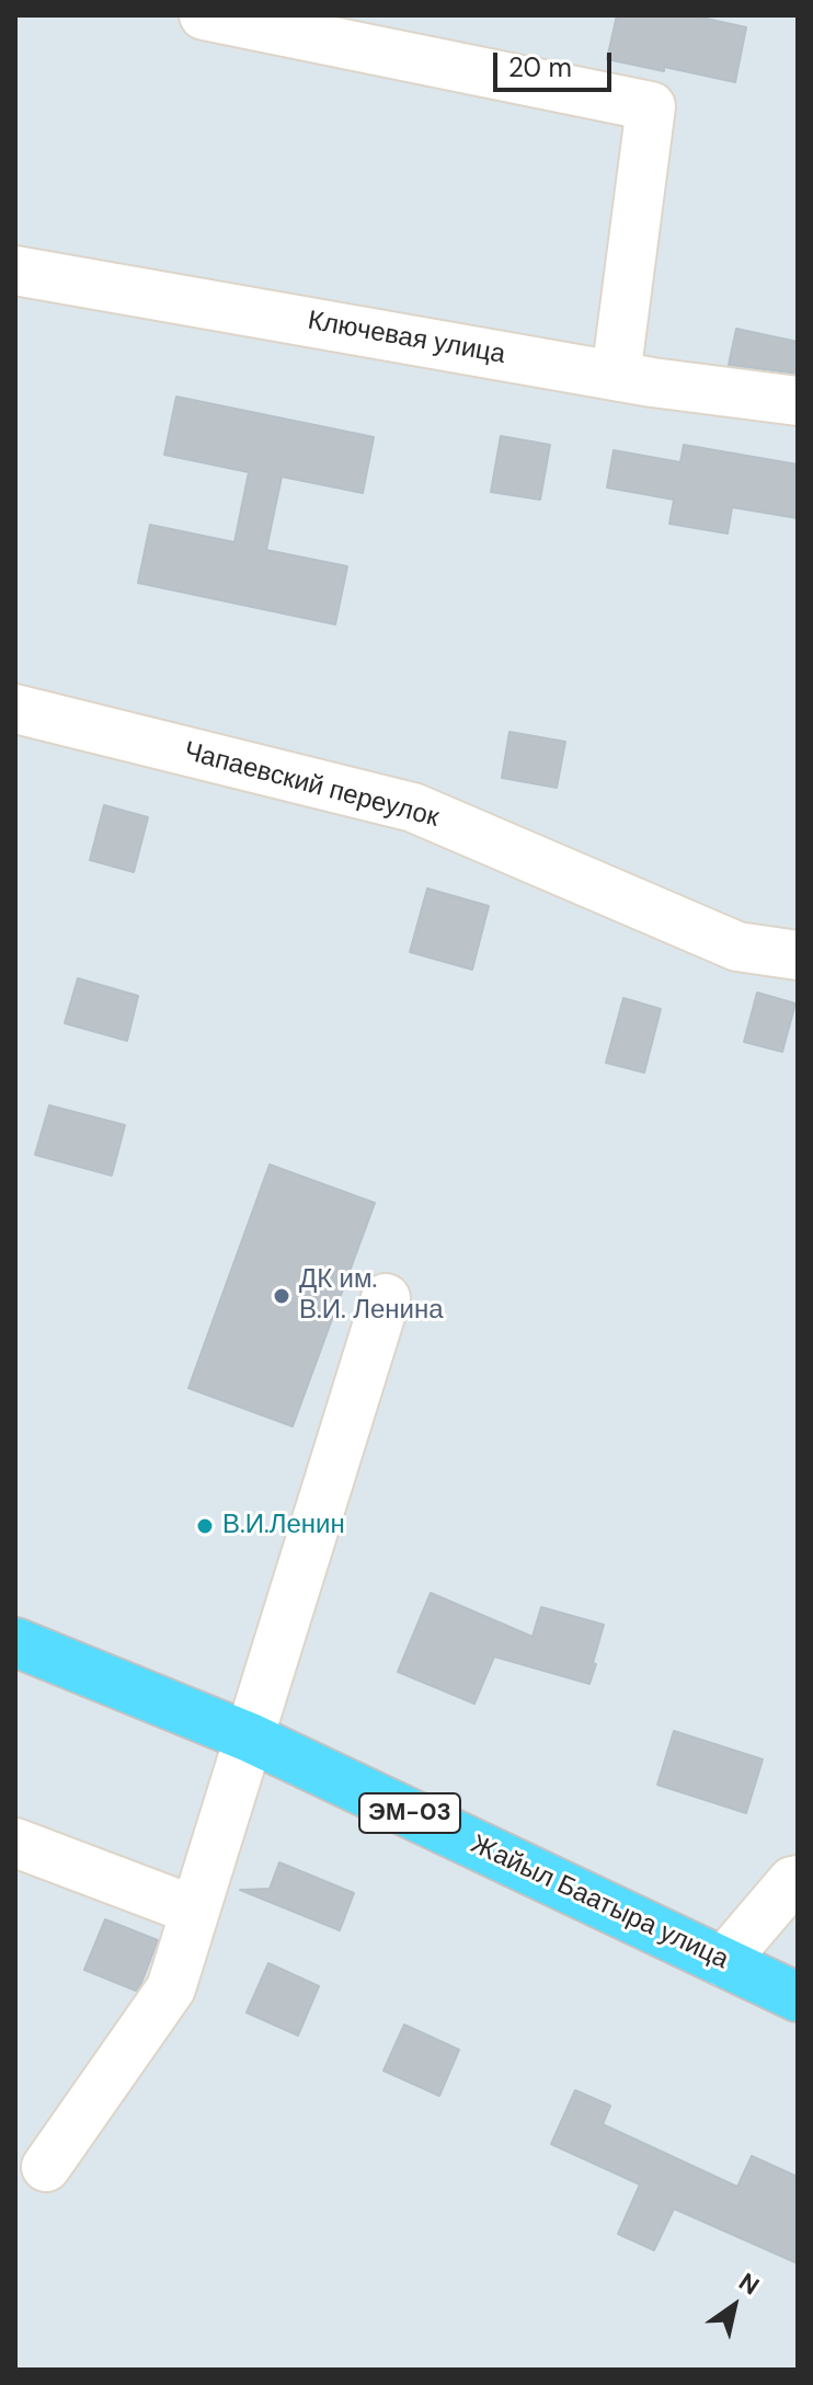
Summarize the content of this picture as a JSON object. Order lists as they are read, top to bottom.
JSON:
{
  "streets": {
    "highway": ["ЭМ-03", "Жайыл Баатыра улица"],
    "street": ["Ключевая улица", "Чапаевский переулок"]
  },
  "places": ["ДК им. В.И. Ленина", "В.И.Ленин"],
  "scale_bar": "20 m",
  "north": "top right"
}
